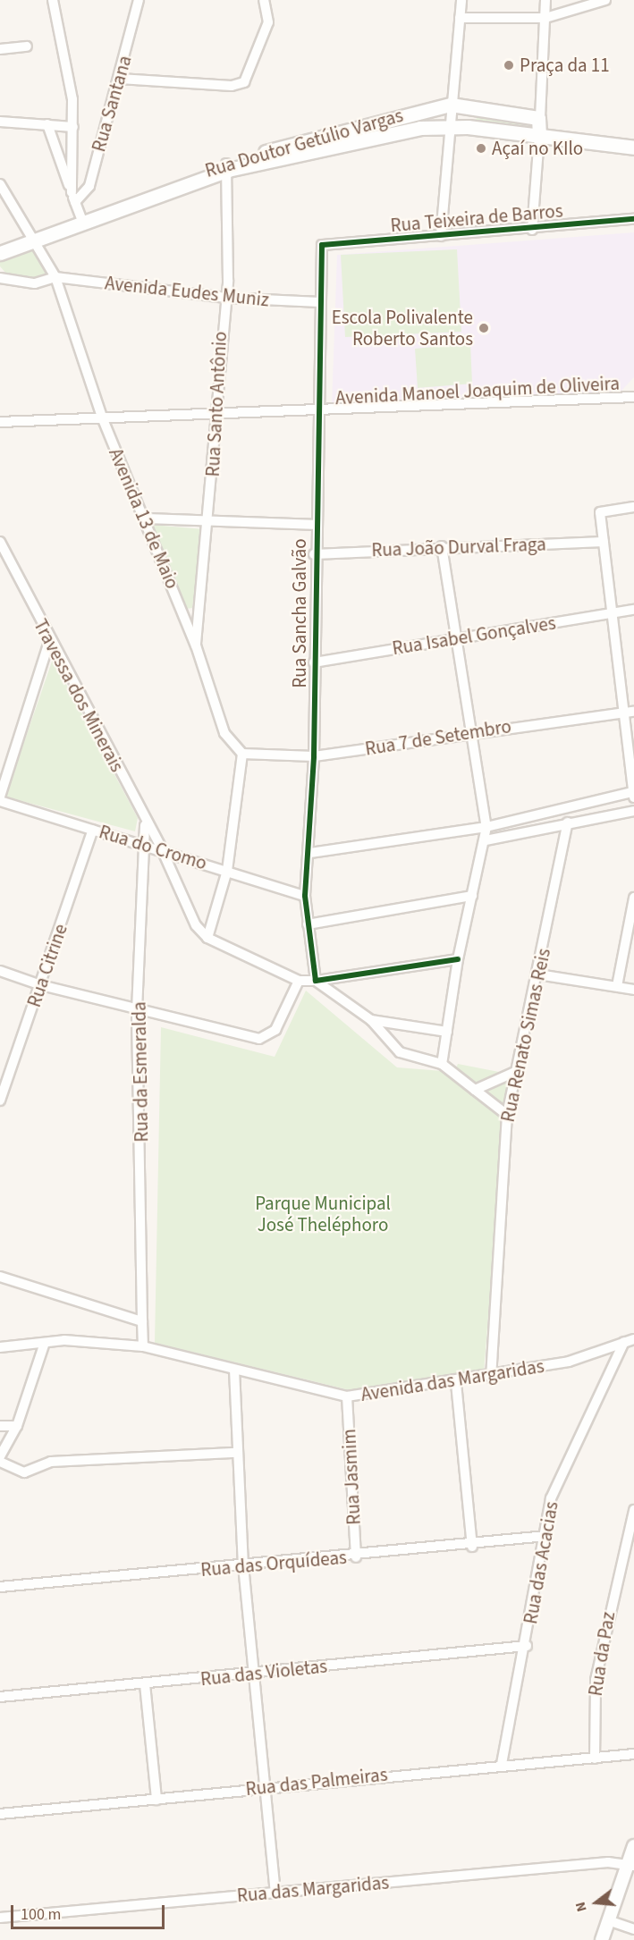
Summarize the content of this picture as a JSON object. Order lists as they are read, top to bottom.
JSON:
{
  "streets": {
    "main road": ["Rua Doutor Getúlio Vargas"],
    "street": [
      "Rua Santana",
      "Rua Teixeira de Barros",
      "Avenida Eudes Muniz",
      "Avenida Manoel Joaquim de Oliveira",
      "Rua Santo Antônio",
      "Avenida 13 de Maio",
      "Rua João Durval Fraga",
      "Rua Sancha Galvão",
      "Rua Isabel Gonçalves",
      "Travessa dos Minerais",
      "Rua 7 de Setembro",
      "Rua do Cromo",
      "Rua Citrine",
      "Rua Renato Simas Reis",
      "Rua da Esmeralda",
      "Avenida das Margaridas",
      "Rua Jasmim",
      "Rua das Acacias",
      "Rua das Orquídeas",
      "Rua da Paz",
      "Rua das Violetas",
      "Rua das Palmeiras",
      "Rua das Margaridas"
    ]
  },
  "crossings": [
    ["Rua Doutor Getúlio Vargas", "Rua Santo Antônio"],
    ["Rua Doutor Getúlio Vargas", "Avenida 13 de Maio"],
    ["Rua Teixeira de Barros", "Rua Sancha Galvão"],
    ["Avenida Eudes Muniz", "Rua Santo Antônio"],
    ["Avenida Eudes Muniz", "Avenida 13 de Maio"],
    ["Avenida Eudes Muniz", "Rua Sancha Galvão"],
    ["Avenida Manoel Joaquim de Oliveira", "Rua Santo Antônio"],
    ["Avenida Manoel Joaquim de Oliveira", "Avenida 13 de Maio"],
    ["Avenida Manoel Joaquim de Oliveira", "Rua Sancha Galvão"],
    ["Rua Santo Antônio", "Avenida 13 de Maio"],
    ["Avenida 13 de Maio", "Rua 7 de Setembro"],
    ["Rua João Durval Fraga", "Rua Sancha Galvão"],
    ["Rua Sancha Galvão", "Rua Isabel Gonçalves"],
    ["Rua Sancha Galvão", "Rua 7 de Setembro"],
    ["Rua Sancha Galvão", "Rua do Cromo"],
    ["Travessa dos Minerais", "Rua do Cromo"],
    ["Travessa dos Minerais", "Rua da Esmeralda"],
    ["Rua do Cromo", "Rua Citrine"],
    ["Rua do Cromo", "Rua da Esmeralda"],
    ["Rua Renato Simas Reis", "Avenida das Margaridas"],
    ["Avenida das Margaridas", "Rua Jasmim"],
    ["Avenida das Margaridas", "Rua das Acacias"],
    ["Rua Jasmim", "Rua das Orquídeas"],
    ["Rua das Acacias", "Rua das Orquídeas"],
    ["Rua das Acacias", "Rua das Violetas"],
    ["Rua das Acacias", "Rua das Palmeiras"],
    ["Rua da Paz", "Rua das Palmeiras"]
  ],
  "parks": ["Parque Municipal José Theléphoro"],
  "places": ["Praça da 11", "Açaí no KIlo", "Escola Polivalente Roberto Santos"],
  "scale_bar": "100 m",
  "north": "left"
}
